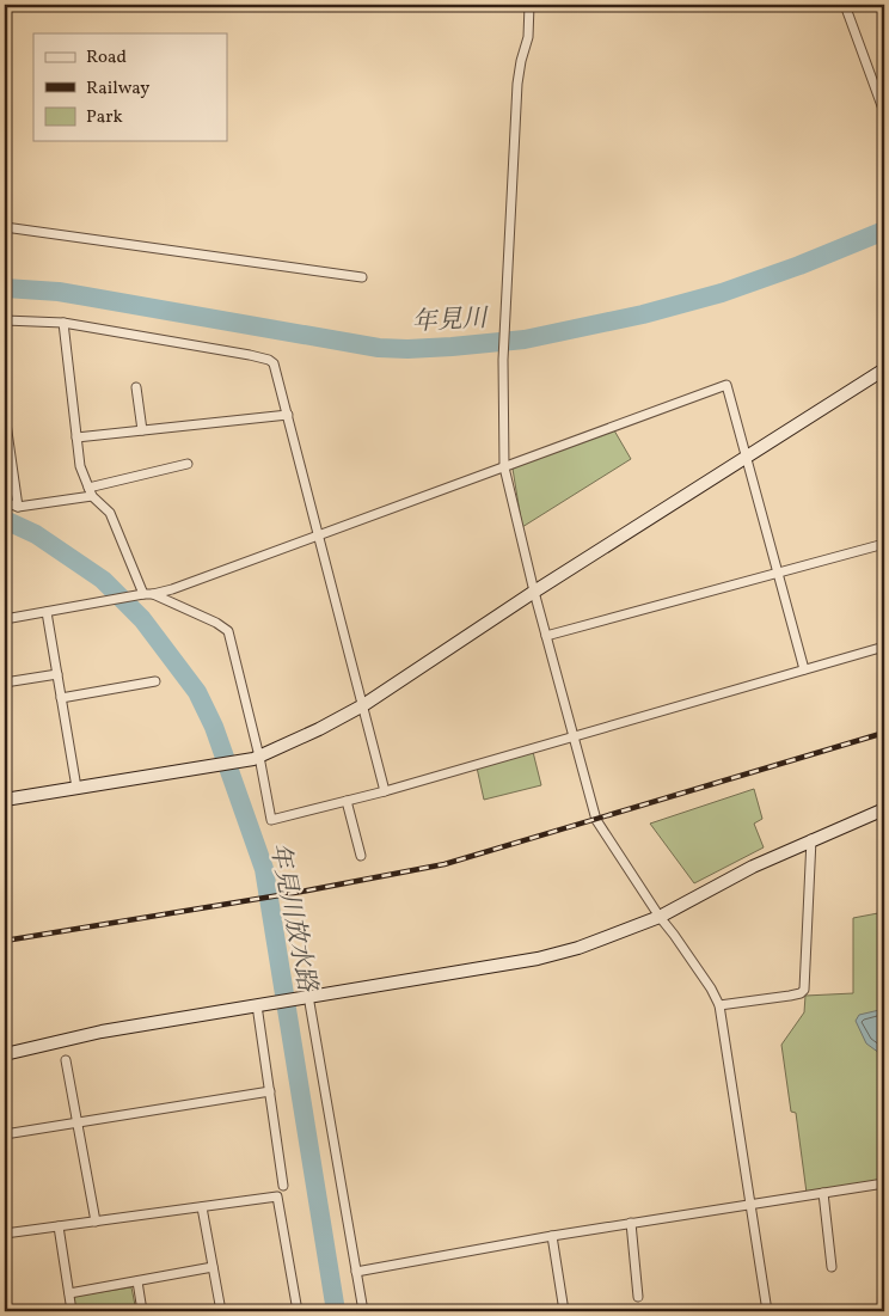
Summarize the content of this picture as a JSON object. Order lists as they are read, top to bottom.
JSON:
{
  "water": ["年見川", "年見川放水路"],
  "legend": ["Road", "Railway", "Park"]
}
